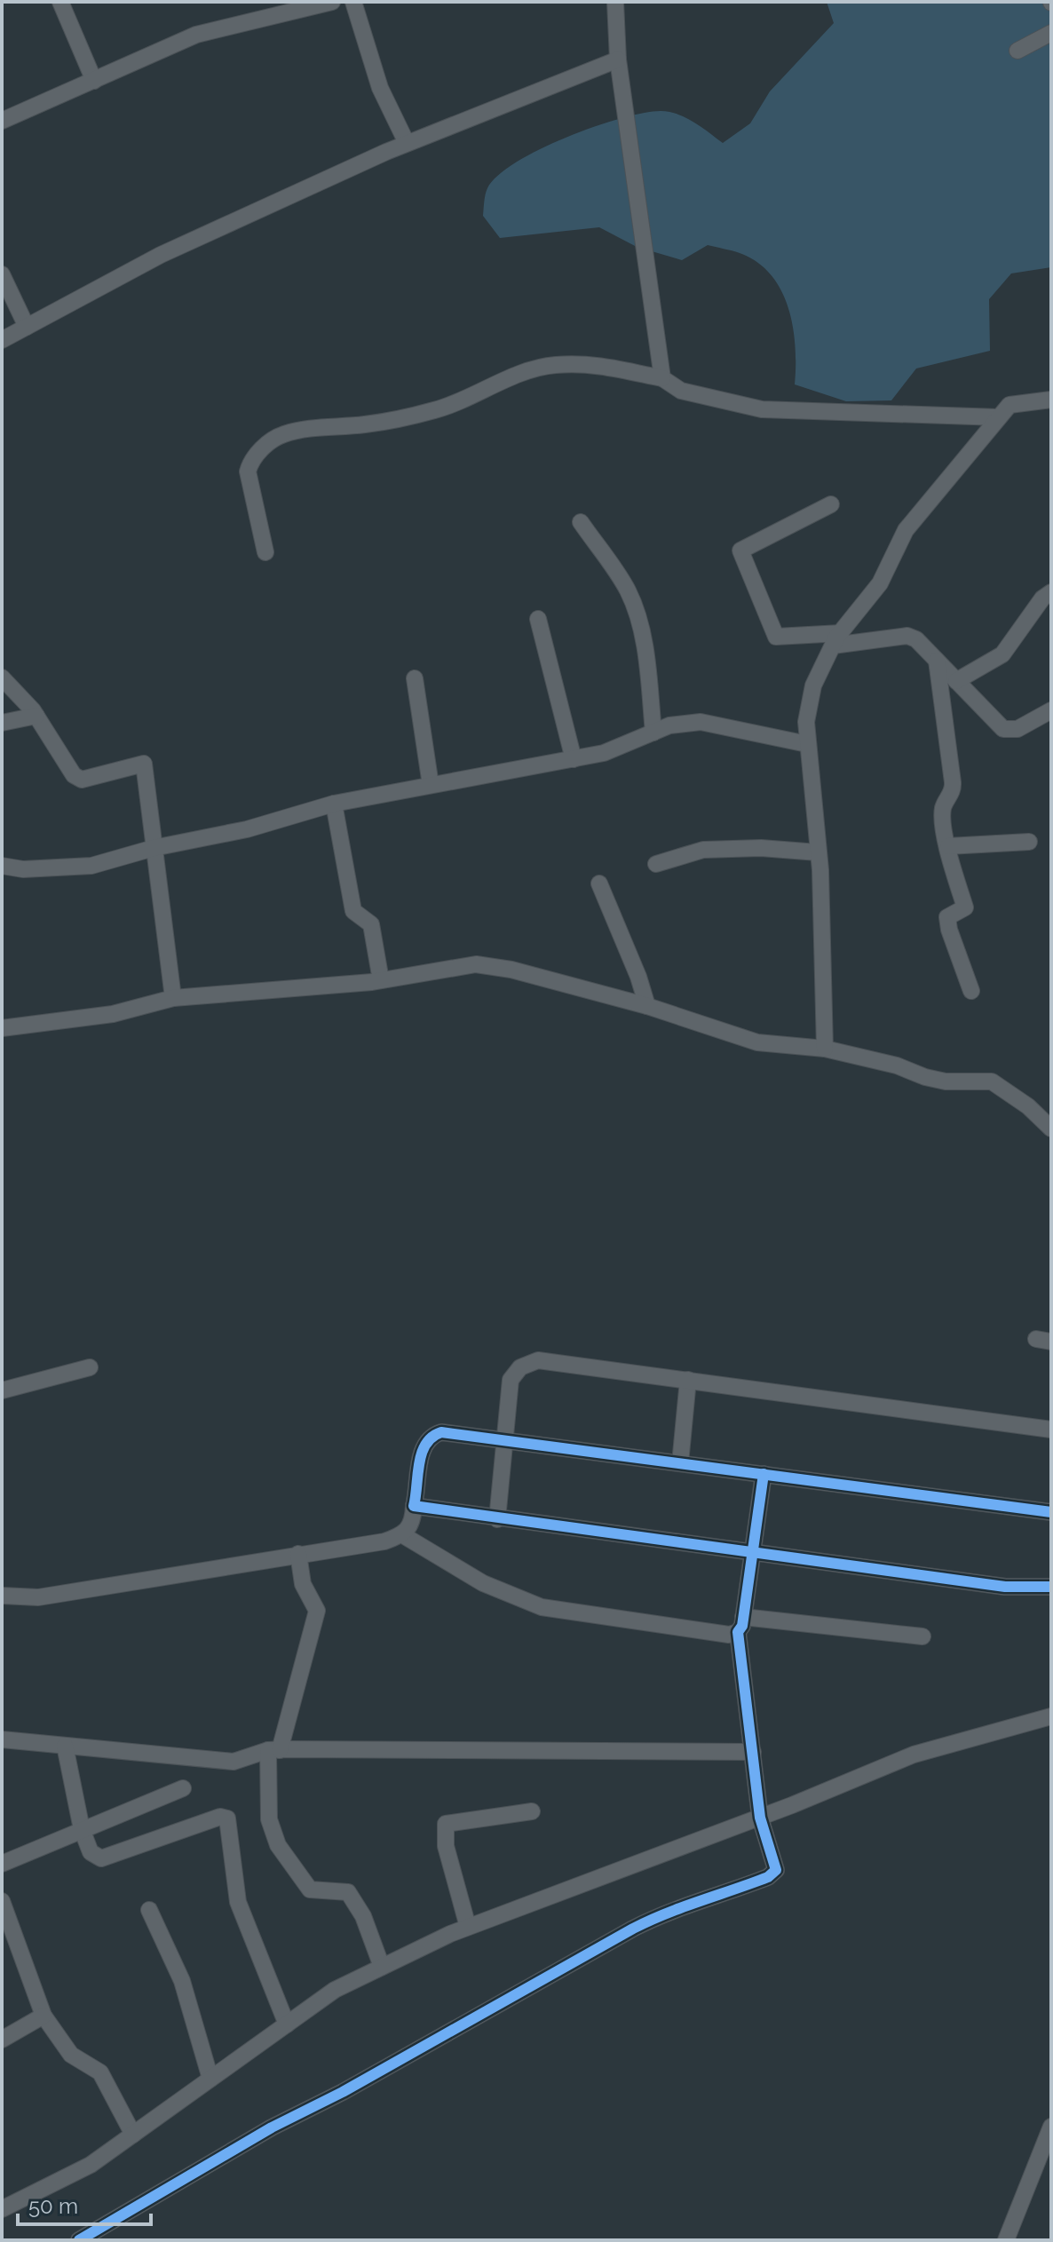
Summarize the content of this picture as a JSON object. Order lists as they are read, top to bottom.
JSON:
{
  "scale_bar": "50 m"
}
